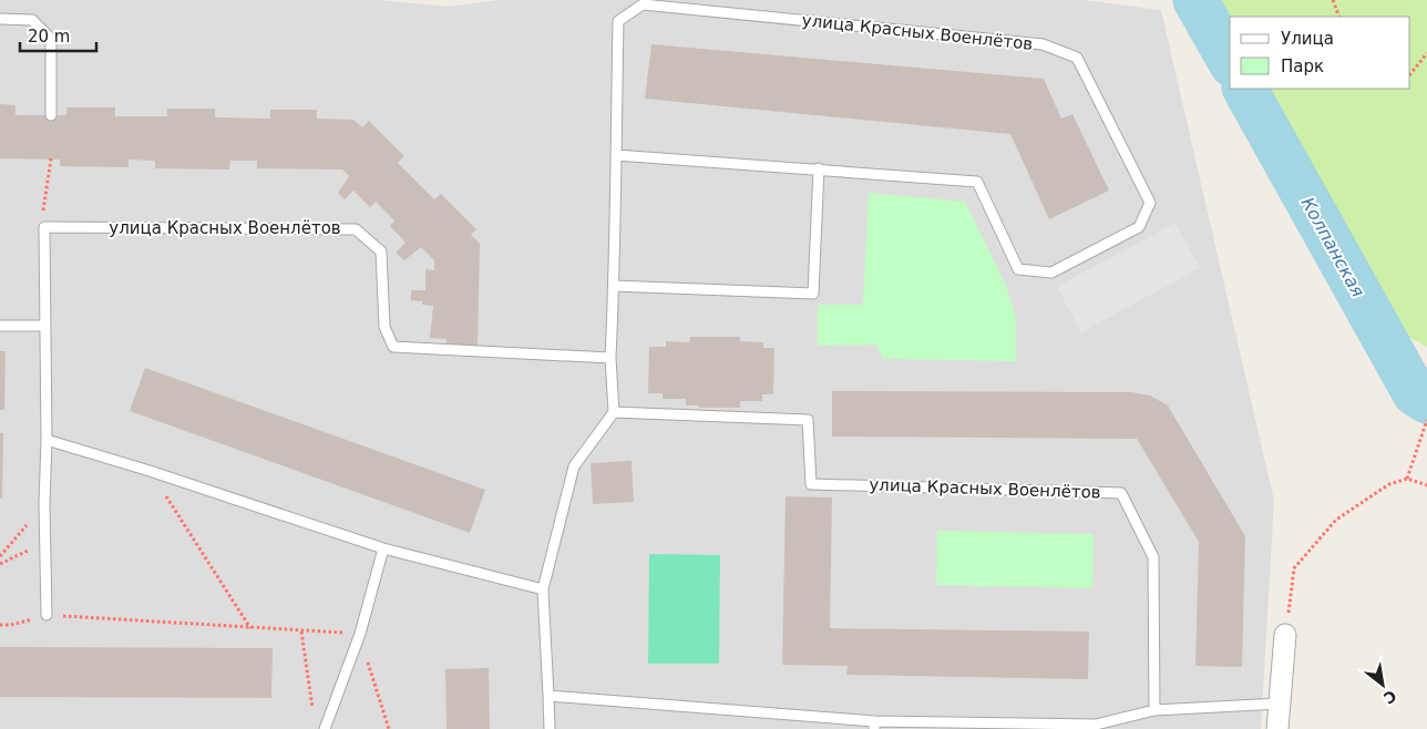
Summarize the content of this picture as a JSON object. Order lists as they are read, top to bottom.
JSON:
{
  "streets": {
    "lane": ["улица Красных Военлётов"]
  },
  "water": ["Колпанская"],
  "legend": ["Улица", "Парк"],
  "scale_bar": "20 m",
  "north": "bottom right"
}
